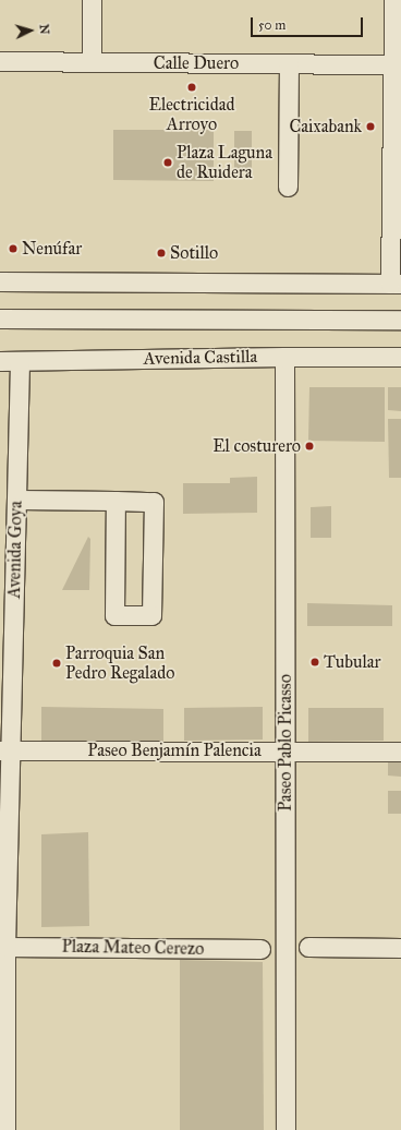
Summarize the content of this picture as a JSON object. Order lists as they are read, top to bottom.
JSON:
{
  "streets": {
    "street": [
      "Calle Duero",
      "Avenida Castilla",
      "Avenida Goya",
      "Paseo Pablo Picasso",
      "Paseo Benjamín Palencia",
      "Plaza Mateo Cerezo"
    ]
  },
  "crossings": [
    ["Avenida Castilla", "Avenida Goya"],
    ["Avenida Castilla", "Paseo Pablo Picasso"],
    ["Avenida Goya", "Paseo Benjamín Palencia"],
    ["Avenida Goya", "Plaza Mateo Cerezo"],
    ["Paseo Pablo Picasso", "Paseo Benjamín Palencia"]
  ],
  "places": [
    "Electricidad Arroyo",
    "Caixabank",
    "Plaza Laguna de Ruidera",
    "Nenúfar",
    "Sotillo",
    "El costurero",
    "Tubular",
    "Parroquia San Pedro Regalado"
  ],
  "scale_bar": "50 m",
  "north": "right"
}
